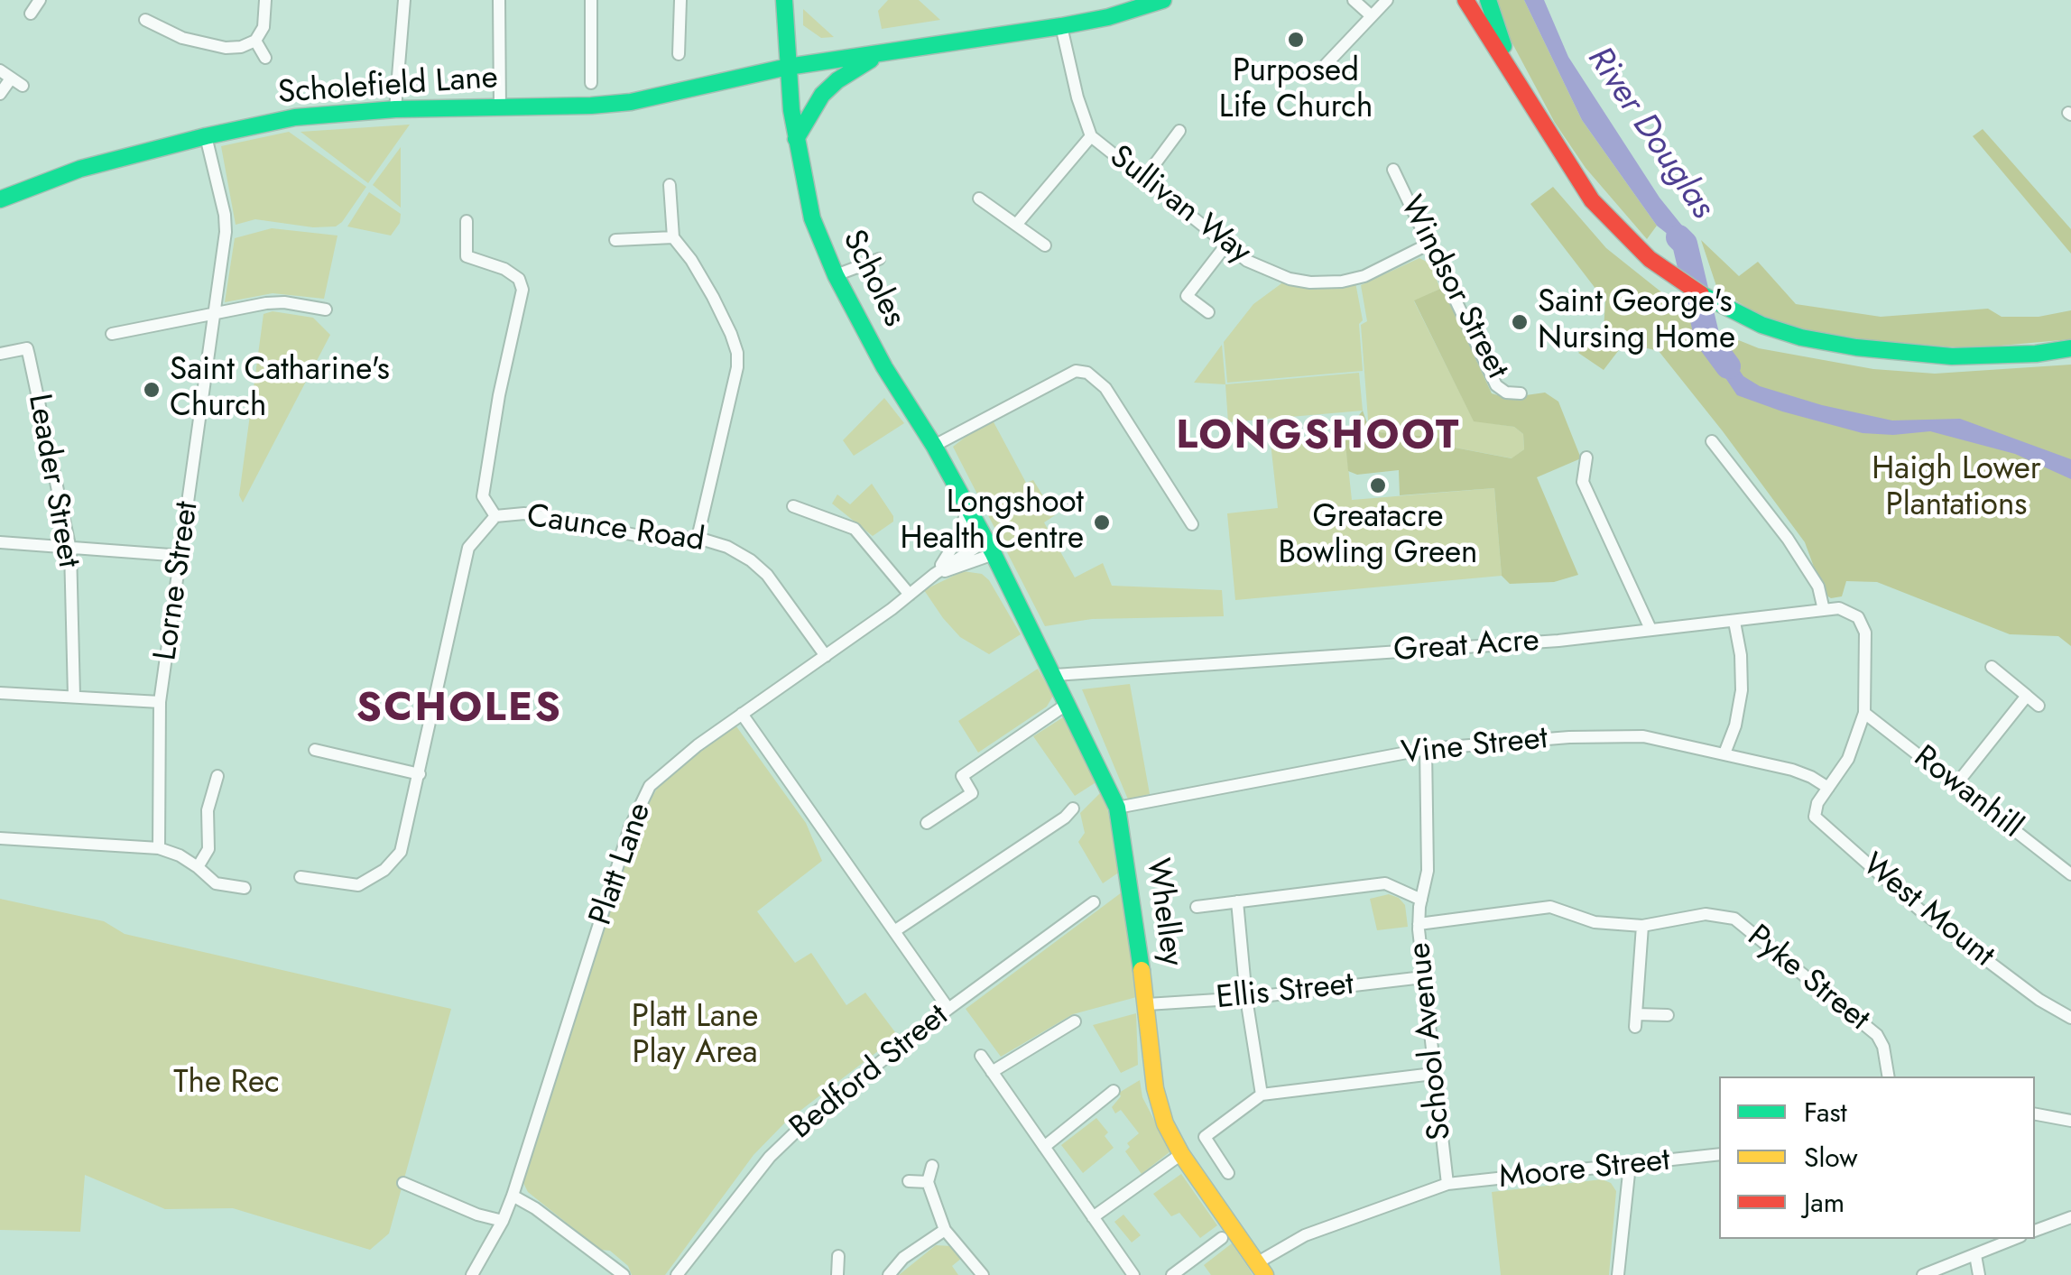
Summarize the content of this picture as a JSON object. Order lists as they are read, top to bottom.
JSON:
{
  "streets": {
    "main road": ["Scholefield Lane", "Scholes", "Whelley"],
    "street": [
      "Sullivan Way",
      "Windsor Street",
      "Leader Street",
      "Caunce Road",
      "Lorne Street",
      "Great Acre",
      "Vine Street",
      "Rowanhill",
      "Platt Lane",
      "West Mount",
      "Pyke Street",
      "Ellis Street",
      "School Avenue",
      "Bedford Street",
      "Moore Street"
    ]
  },
  "crossings": [
    ["Scholefield Lane", "Sullivan Way"],
    ["Scholefield Lane", "Scholes"],
    ["Scholefield Lane", "Lorne Street"],
    ["Sullivan Way", "Windsor Street"],
    ["Scholes", "Platt Lane"],
    ["Scholes", "Whelley"],
    ["Caunce Road", "Platt Lane"],
    ["Great Acre", "Rowanhill"],
    ["Great Acre", "Whelley"],
    ["Vine Street", "West Mount"],
    ["Vine Street", "Whelley"],
    ["Vine Street", "School Avenue"],
    ["Platt Lane", "Whelley"],
    ["Whelley", "Ellis Street"],
    ["Whelley", "Moore Street"],
    ["Pyke Street", "School Avenue"],
    ["Ellis Street", "School Avenue"],
    ["School Avenue", "Moore Street"]
  ],
  "districts": ["LONGSHOOT", "SCHOLES"],
  "water": ["River Douglas"],
  "parks": ["Haigh Lower Plantations", "Platt Lane Play Area", "The Rec"],
  "places": [
    "Purposed Life Church",
    "Saint George's Nursing Home",
    "Saint Catharine's Church",
    "Greatacre Bowling Green",
    "Longshoot Health Centre"
  ],
  "legend": ["Fast", "Slow", "Jam"]
}
